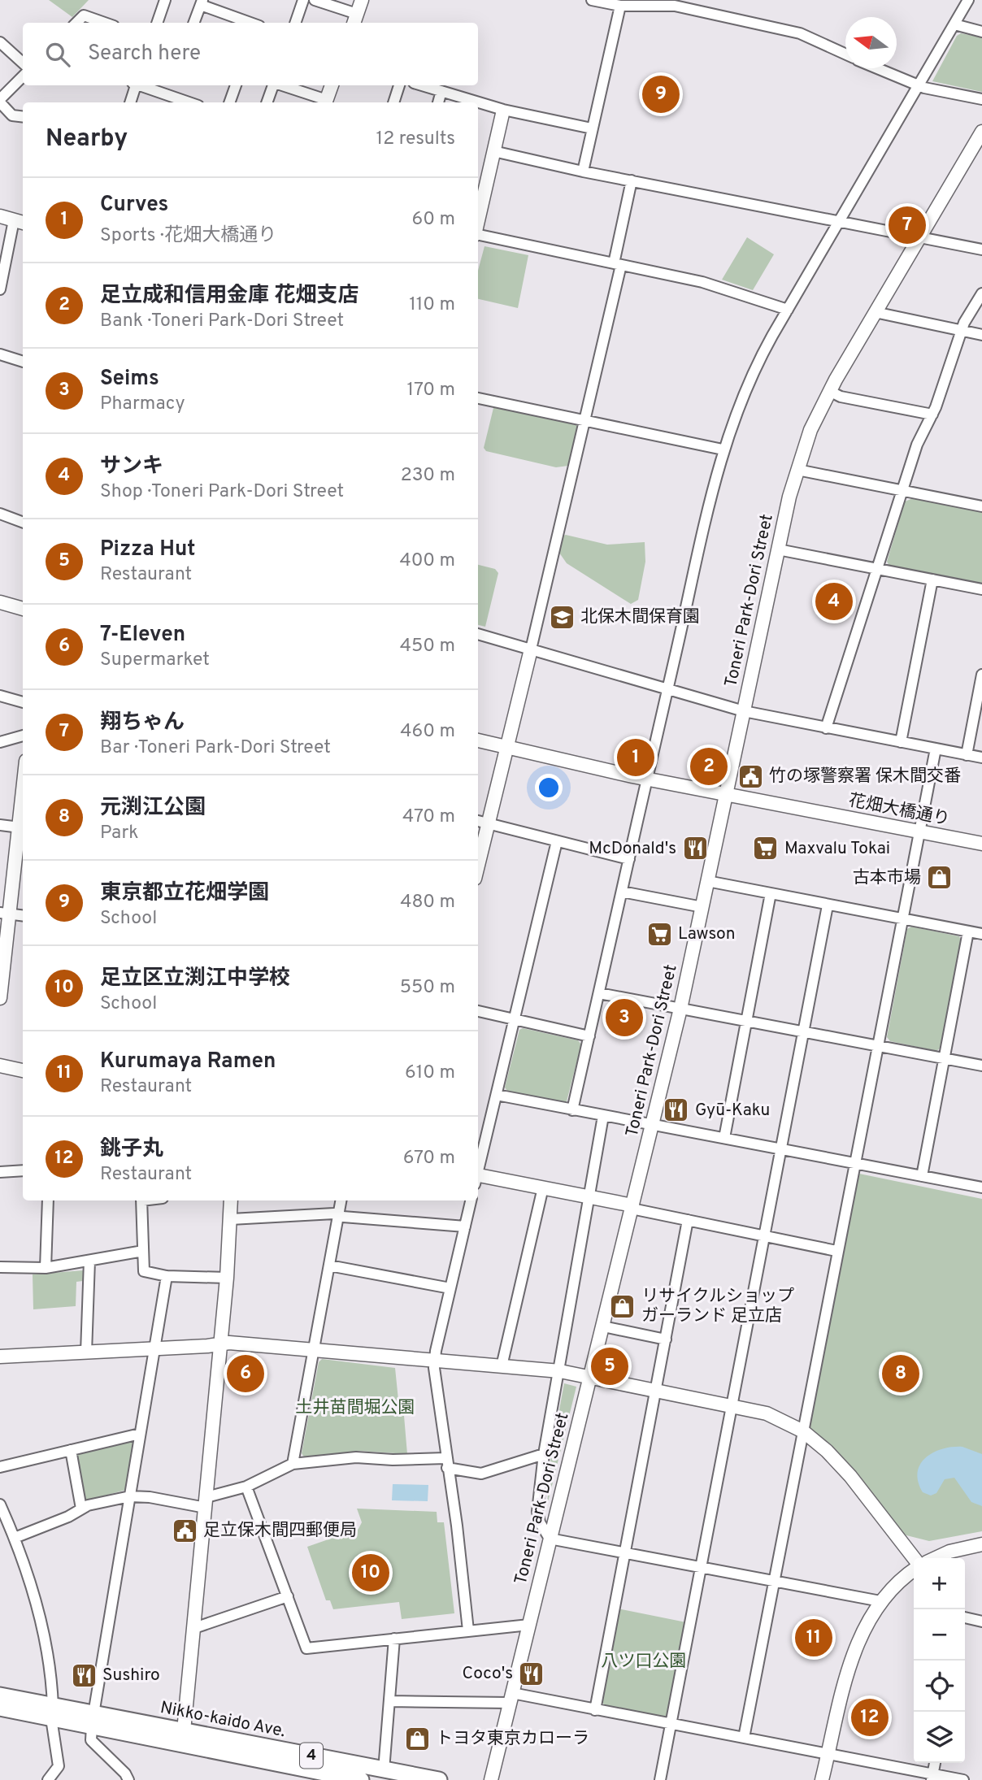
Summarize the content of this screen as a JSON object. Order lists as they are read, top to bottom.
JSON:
{
  "streets": {
    "highway": ["Nikko-kaido Ave.", "4"],
    "street": ["Toneri Park-Dori Street", "花畑大橋通り"]
  },
  "crossings": [
    ["Toneri Park-Dori Street", "花畑大橋通り"]
  ],
  "parks": ["土井苗間堀公園", "八ツ口公園"],
  "places": {
    "school or university": ["北保木間保育園"],
    "public building": ["竹の塚警察署 保木間交番", "足立保木間四郵便局"],
    "restaurant": [
      "McDonald's",
      "Gyū-Kaku",
      "Coco's",
      "Sushiro"
    ],
    "supermarket": ["Maxvalu Tokai", "Lawson"],
    "shop": ["古本市場", "リサイクルショップ ガーランド 足立店", "トヨタ東京カローラ"]
  },
  "north": "left",
  "page": {
    "search": "Search here",
    "pins": [
      "9",
      "7",
      "4",
      "1",
      "2",
      "3",
      "5",
      "6",
      "8",
      "10",
      "11",
      "12"
    ],
    "heading": ["Nearby", "12 results"],
    "list": [
      {
        "mark": "1",
        "name": "Curves",
        "note": "Sports · 花畑大橋通り",
        "value": "60 m"
      },
      {
        "mark": "2",
        "name": "足立成和信用金庫 花畑支店",
        "note": "Bank · Toneri Park-Dori Street",
        "value": "110 m"
      },
      {
        "mark": "3",
        "name": "Seims",
        "note": "Pharmacy",
        "value": "170 m"
      },
      {
        "mark": "4",
        "name": "サンキ",
        "note": "Shop · Toneri Park-Dori Street",
        "value": "230 m"
      },
      {
        "mark": "5",
        "name": "Pizza Hut",
        "note": "Restaurant",
        "value": "400 m"
      },
      {
        "mark": "6",
        "name": "7-Eleven",
        "note": "Supermarket",
        "value": "450 m"
      },
      {
        "mark": "7",
        "name": "翔ちゃん",
        "note": "Bar · Toneri Park-Dori Street",
        "value": "460 m"
      },
      {
        "mark": "8",
        "name": "元渕江公園",
        "note": "Park",
        "value": "470 m"
      },
      {
        "mark": "9",
        "name": "東京都立花畑学園",
        "note": "School",
        "value": "480 m"
      },
      {
        "mark": "10",
        "name": "足立区立渕江中学校",
        "note": "School",
        "value": "550 m"
      },
      {
        "mark": "11",
        "name": "Kurumaya Ramen",
        "note": "Restaurant",
        "value": "610 m"
      },
      {
        "mark": "12",
        "name": "銚子丸",
        "note": "Restaurant",
        "value": "670 m"
      }
    ],
    "map_buttons": ["+", "−"]
  }
}
